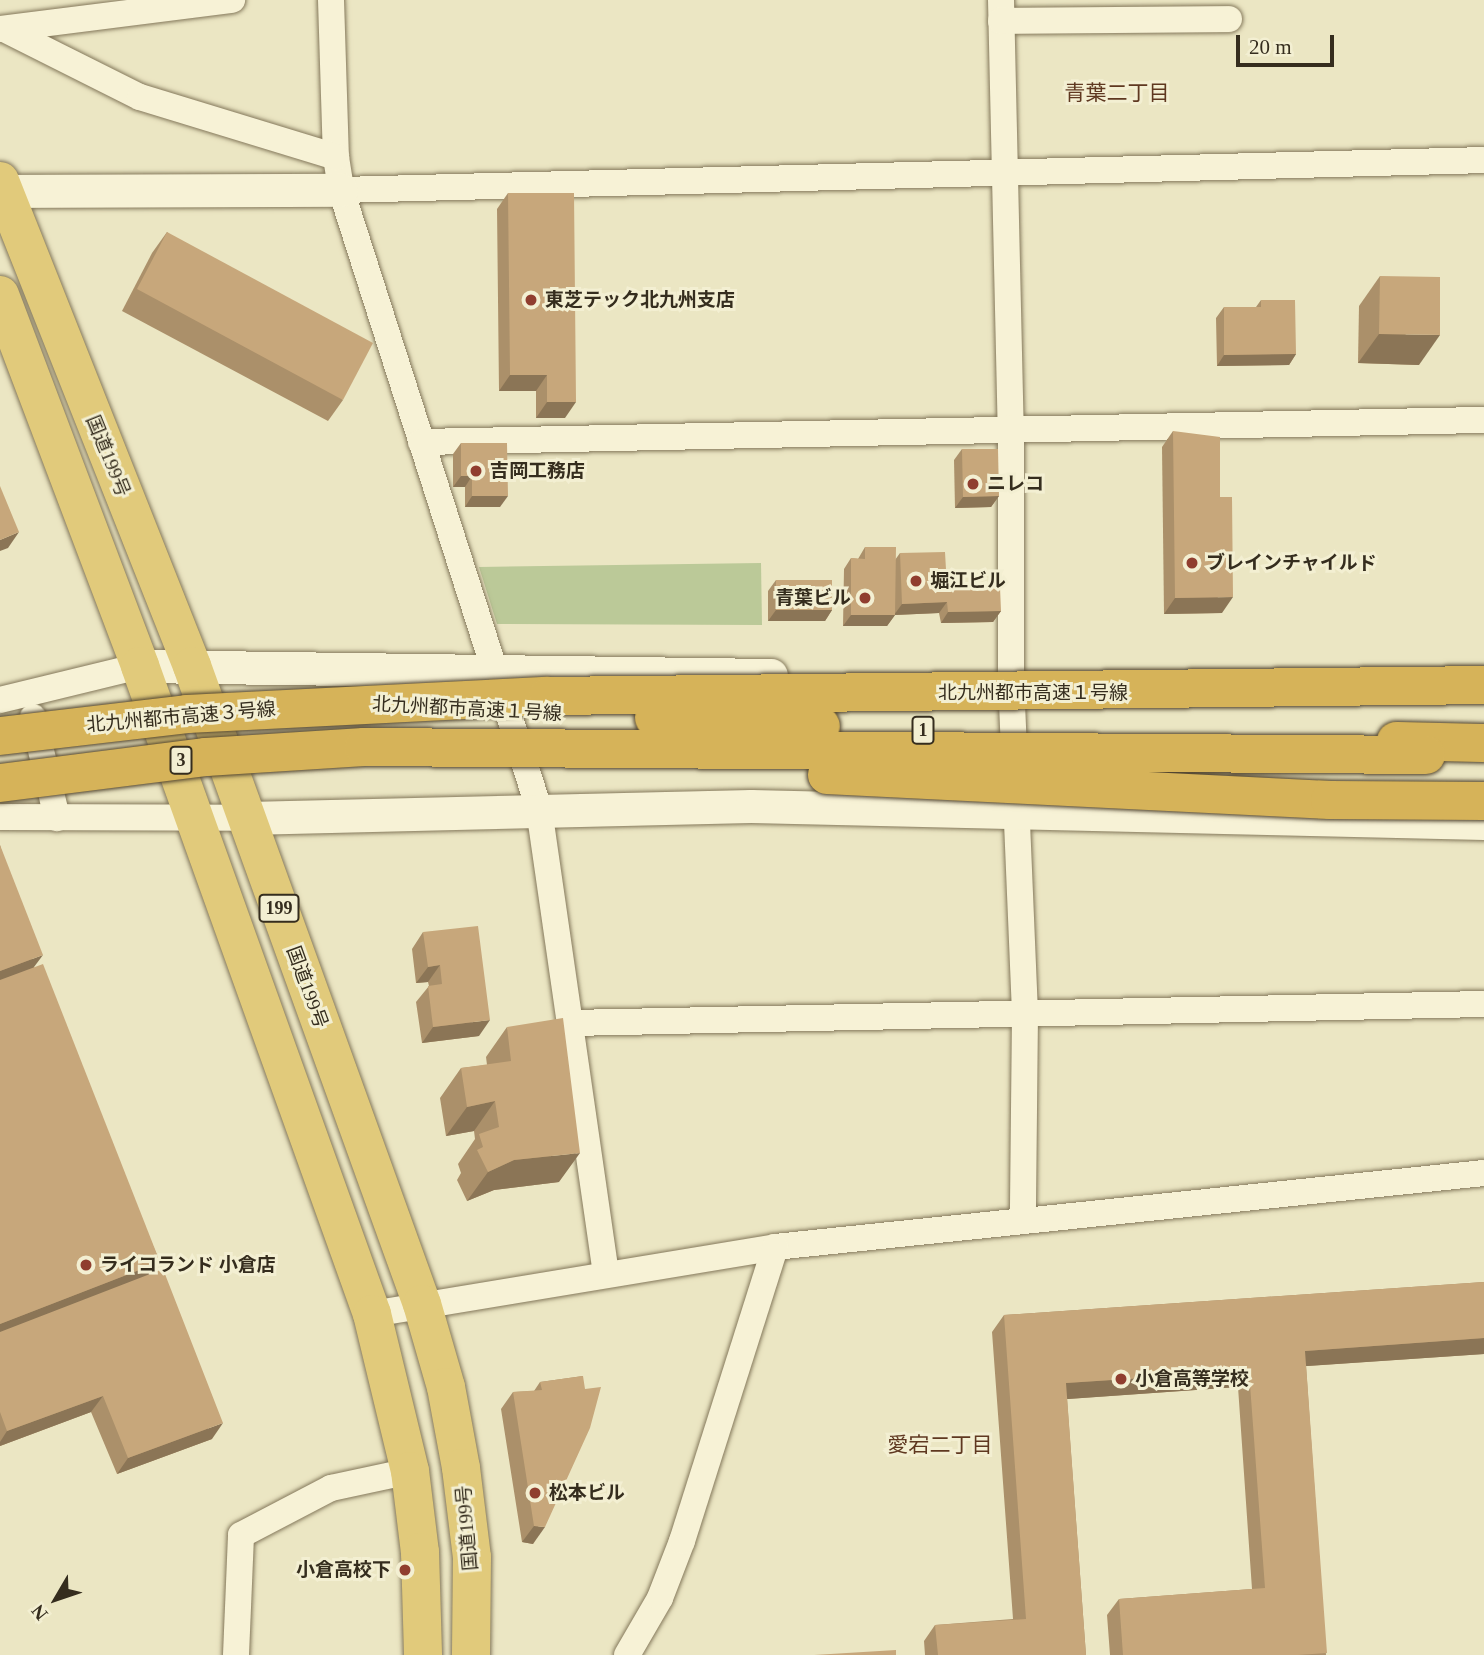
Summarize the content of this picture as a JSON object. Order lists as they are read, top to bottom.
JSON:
{
  "streets": {
    "highway": [
      "国道199号",
      "北九州都市高速１号線",
      "北九州都市高速３号線",
      "1",
      "3",
      "199"
    ]
  },
  "crossings": [
    ["北九州都市高速１号線", "北九州都市高速３号線"],
    ["北九州都市高速１号線", "3"]
  ],
  "districts": ["青葉二丁目", "愛宕二丁目"],
  "places": [
    "東芝テック北九州支店",
    "吉岡工務店",
    "ニレコ",
    "ブレインチャイルド",
    "堀江ビル",
    "青葉ビル",
    "ライコランド 小倉店",
    "小倉高等学校",
    "松本ビル",
    "小倉高校下"
  ],
  "scale_bar": "20 m",
  "north": "bottom left"
}
